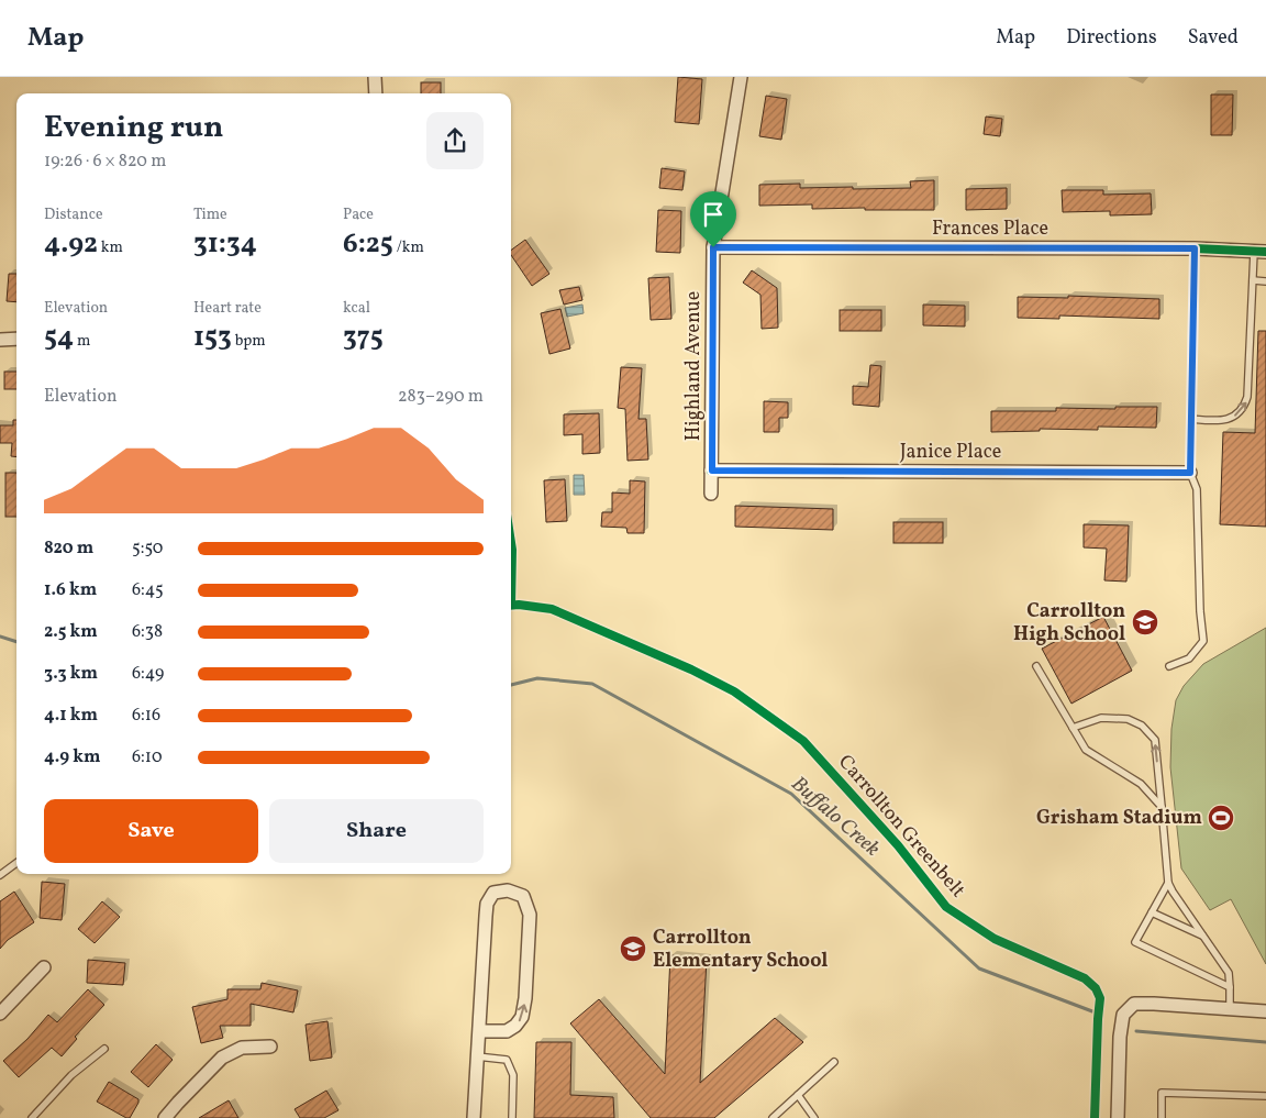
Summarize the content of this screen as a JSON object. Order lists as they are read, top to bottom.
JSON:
{
  "streets": {
    "street": ["Frances Place", "Highland Avenue", "Janice Place"],
    "cycle path": ["Carrollton Greenbelt"]
  },
  "crossings": [
    ["Frances Place", "Highland Avenue"],
    ["Highland Avenue", "Janice Place"]
  ],
  "water": ["Buffalo Creek"],
  "places": {
    "school or university": ["Carrollton High School", "Carrollton Elementary School"],
    "sports": ["Grisham Stadium"]
  },
  "page": {
    "header": "Map",
    "nav": ["Map", "Directions", "Saved"],
    "heading": ["Evening run", "19:26 · 6 × 820 m"],
    "stats": [
      ["Distance", "4.92 km"],
      ["Time", "31:34"],
      ["Pace", "6:25 /km"],
      ["Elevation", "54 m"],
      ["Heart rate", "153 bpm"],
      ["kcal", "375"]
    ],
    "chart": ["Elevation", "283–290 m"],
    "list": [
      {
        "name": "820 m",
        "note": "5:50"
      },
      {
        "name": "1.6 km",
        "note": "6:45"
      },
      {
        "name": "2.5 km",
        "note": "6:38"
      },
      {
        "name": "3.3 km",
        "note": "6:49"
      },
      {
        "name": "4.1 km",
        "note": "6:16"
      },
      {
        "name": "4.9 km",
        "note": "6:10"
      }
    ],
    "buttons": ["Save", "Share"]
  }
}
